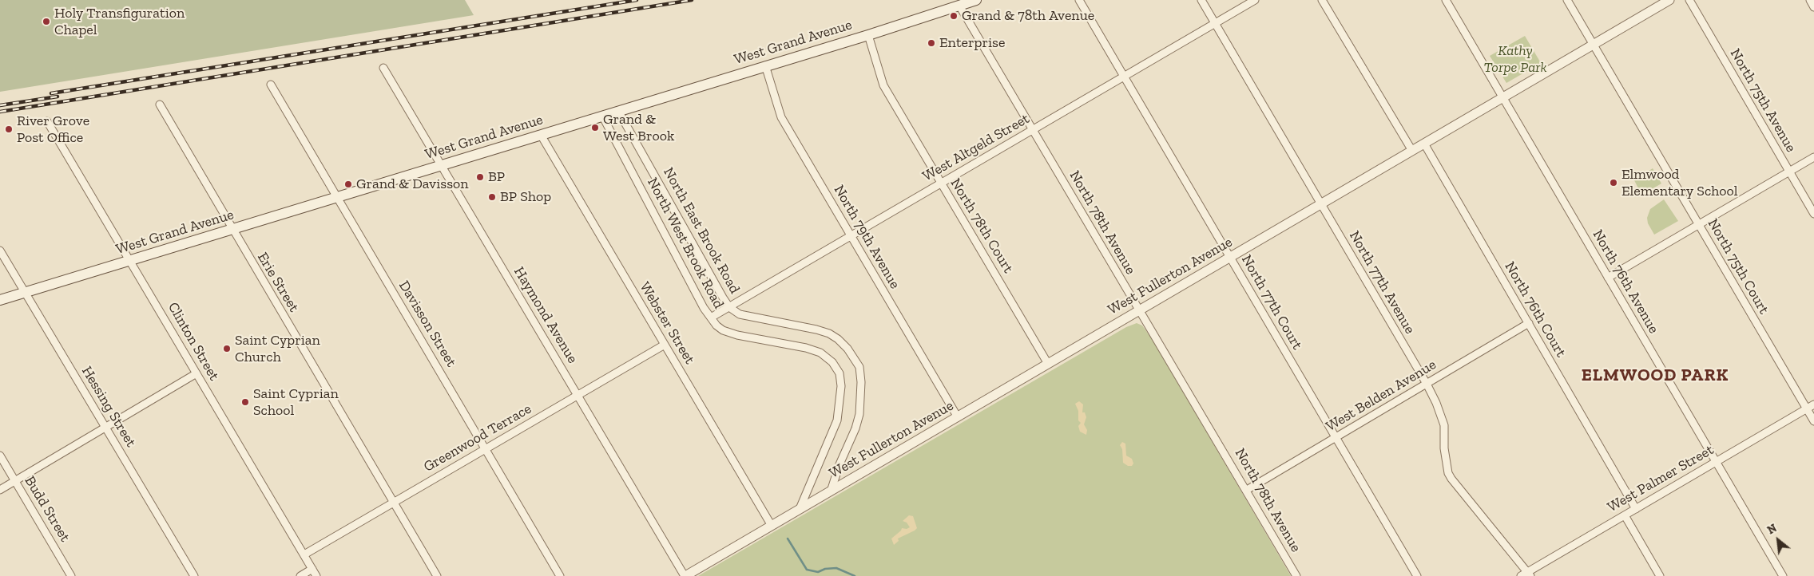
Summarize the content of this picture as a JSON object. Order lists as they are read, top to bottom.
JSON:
{
  "streets": {
    "main road": ["West Grand Avenue"],
    "street": [
      "North 75th Avenue",
      "West Altgeld Street",
      "North 78th Avenue",
      "North 78th Court",
      "North East Brook Road",
      "North 79th Avenue",
      "North West Brook Road",
      "North 75th Court",
      "West Fullerton Avenue",
      "North 76th Avenue",
      "Erie Street",
      "North 77th Avenue",
      "North 77th Court",
      "North 76th Court",
      "Haymond Avenue",
      "Webster Street",
      "Davisson Street",
      "Clinton Street",
      "West Belden Avenue",
      "Hessing Street",
      "Greenwood Terrace",
      "West Palmer Street",
      "Budd Street"
    ]
  },
  "crossings": [
    ["West Grand Avenue", "North 78th Avenue"],
    ["West Grand Avenue", "North 78th Court"],
    ["West Grand Avenue", "North East Brook Road"],
    ["West Grand Avenue", "North 79th Avenue"],
    ["West Grand Avenue", "North West Brook Road"],
    ["West Grand Avenue", "Erie Street"],
    ["West Grand Avenue", "Haymond Avenue"],
    ["West Grand Avenue", "Webster Street"],
    ["West Grand Avenue", "Davisson Street"],
    ["West Grand Avenue", "Clinton Street"],
    ["West Grand Avenue", "Hessing Street"],
    ["West Altgeld Street", "North 78th Avenue"],
    ["West Altgeld Street", "North 78th Court"],
    ["West Altgeld Street", "North East Brook Road"],
    ["West Altgeld Street", "North 79th Avenue"],
    ["West Altgeld Street", "North West Brook Road"],
    ["West Altgeld Street", "North 77th Avenue"],
    ["West Altgeld Street", "North 77th Court"],
    ["North 78th Avenue", "West Fullerton Avenue"],
    ["North 78th Avenue", "West Belden Avenue"],
    ["North 78th Court", "West Fullerton Avenue"],
    ["North East Brook Road", "West Fullerton Avenue"],
    ["North 79th Avenue", "West Fullerton Avenue"],
    ["North West Brook Road", "West Fullerton Avenue"],
    ["North 75th Court", "West Fullerton Avenue"],
    ["North 75th Court", "West Palmer Street"],
    ["West Fullerton Avenue", "North 76th Avenue"],
    ["West Fullerton Avenue", "North 77th Avenue"],
    ["West Fullerton Avenue", "North 77th Court"],
    ["West Fullerton Avenue", "North 76th Court"],
    ["West Fullerton Avenue", "Haymond Avenue"],
    ["West Fullerton Avenue", "Webster Street"],
    ["North 76th Avenue", "West Palmer Street"],
    ["Erie Street", "Greenwood Terrace"],
    ["North 77th Avenue", "West Belden Avenue"],
    ["North 77th Avenue", "West Palmer Street"],
    ["North 77th Court", "West Belden Avenue"],
    ["North 76th Court", "West Belden Avenue"],
    ["North 76th Court", "West Palmer Street"],
    ["Haymond Avenue", "Greenwood Terrace"],
    ["Webster Street", "Greenwood Terrace"],
    ["Davisson Street", "Greenwood Terrace"],
    ["Clinton Street", "Greenwood Terrace"]
  ],
  "districts": ["ELMWOOD PARK"],
  "parks": ["Kathy Torpe Park"],
  "places": [
    "Grand & 78th Avenue",
    "Holy Transfiguration Chapel",
    "Enterprise",
    "Grand & West Brook",
    "River Grove Post Office",
    "BP",
    "Elmwood Elementary School",
    "Grand & Davisson",
    "BP Shop",
    "Saint Cyprian Church",
    "Saint Cyprian School"
  ],
  "north": "top left"
}
